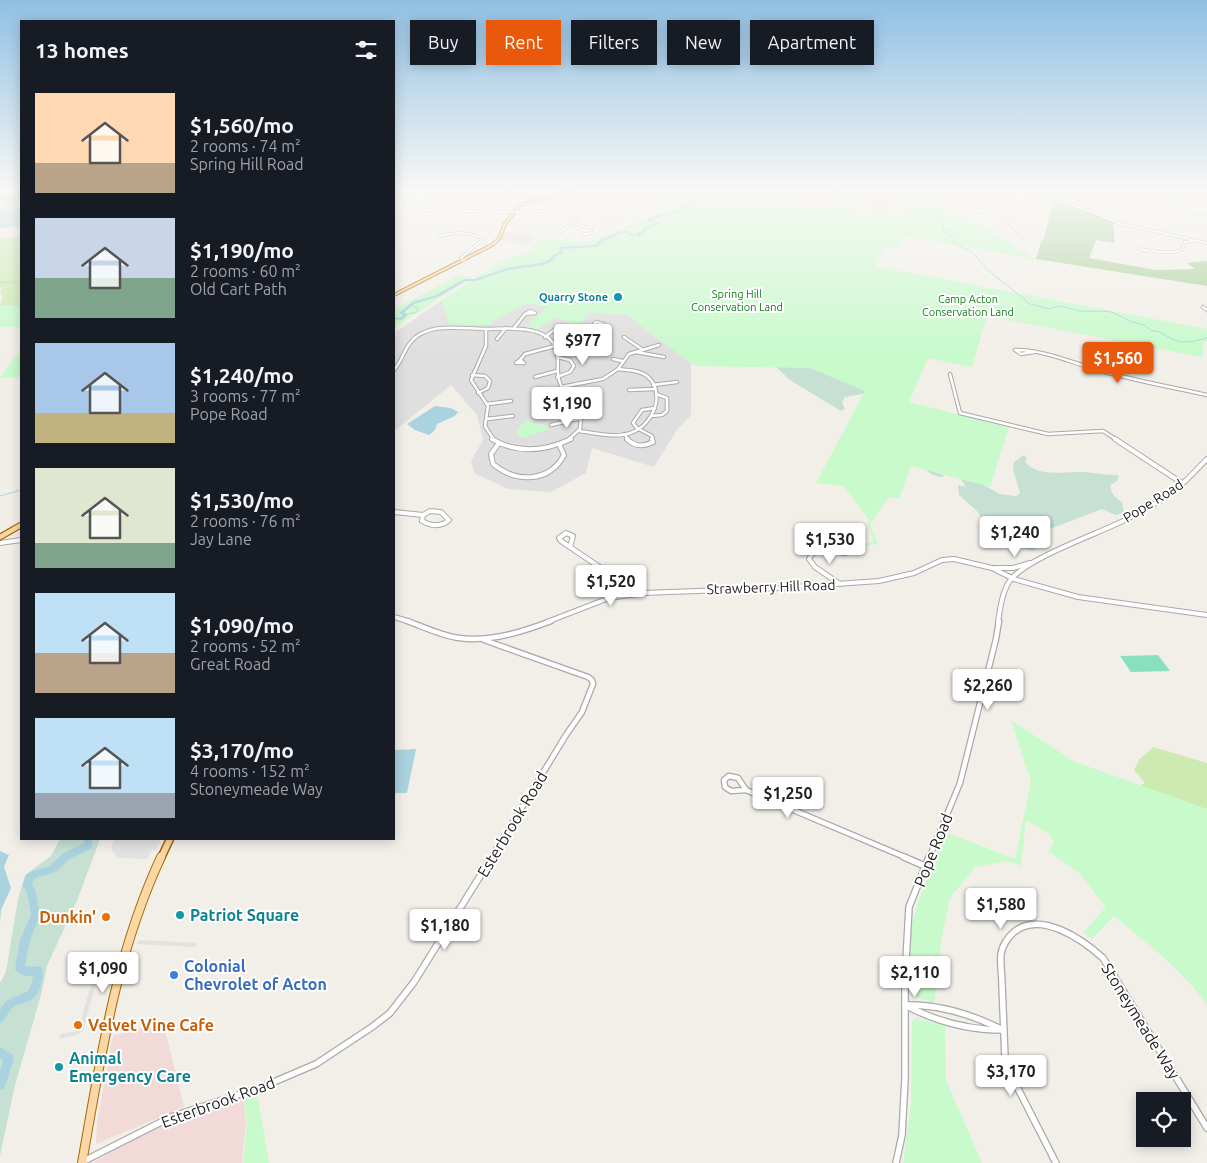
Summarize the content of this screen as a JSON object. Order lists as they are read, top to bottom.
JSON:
{
  "streets": {
    "street": [
      "Pope Road",
      "Strawberry Hill Road",
      "Esterbrook Road",
      "Stoneymeade Way"
    ]
  },
  "crossings": [
    ["Pope Road", "Strawberry Hill Road"],
    ["Strawberry Hill Road", "Esterbrook Road"]
  ],
  "parks": ["Spring Hill Conservation Land", "Camp Acton Conservation Land"],
  "places": [
    "Quarry Stone",
    "Patriot Square",
    "Dunkin'",
    "Colonial Chevrolet of Acton",
    "Velvet Vine Cafe",
    "Animal Emergency Care"
  ],
  "page": {
    "chip": [
      "Buy",
      "Rent",
      "Filters",
      "New",
      "Apartment"
    ],
    "heading": "13 homes",
    "list": [
      {
        "name": "$1,560/mo",
        "note": "2 rooms · 74 m² · Spring Hill Road"
      },
      {
        "name": "$1,190/mo",
        "note": "2 rooms · 60 m² · Old Cart Path"
      },
      {
        "name": "$1,240/mo",
        "note": "3 rooms · 77 m² · Pope Road"
      },
      {
        "name": "$1,530/mo",
        "note": "2 rooms · 76 m² · Jay Lane"
      },
      {
        "name": "$1,090/mo",
        "note": "2 rooms · 52 m² · Great Road"
      },
      {
        "name": "$3,170/mo",
        "note": "4 rooms · 152 m² · Stoneymeade Way"
      }
    ],
    "price": [
      "$977",
      "$1,560",
      "$1,190",
      "$1,240",
      "$1,530",
      "$1,520",
      "$2,260",
      "$1,250",
      "$1,580",
      "$1,180",
      "$1,090",
      "$2,110",
      "$3,170"
    ]
  }
}
